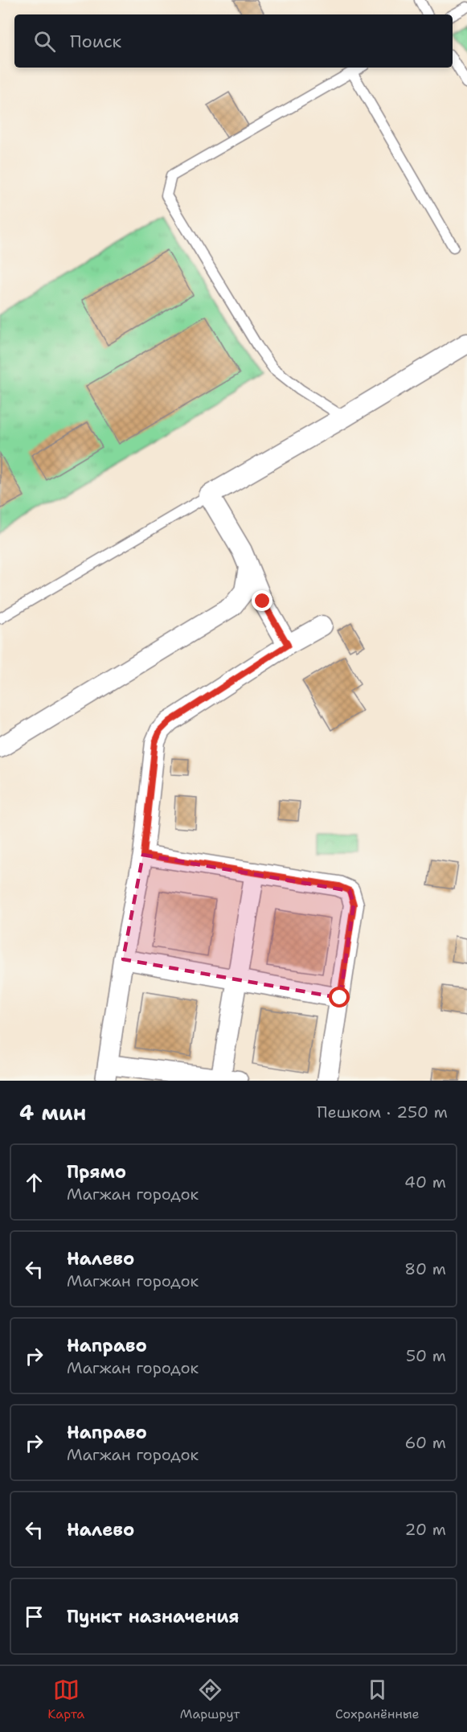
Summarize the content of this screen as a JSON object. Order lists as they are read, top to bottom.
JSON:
{
  "page": {
    "search": "Поиск",
    "heading": ["4 мин", "Пешком · 250 m"],
    "list": [
      ["Прямо", "Магжан городок", "40 m"],
      ["Налево", "Магжан городок", "80 m"],
      ["Направо", "Магжан городок", "50 m"],
      ["Направо", "Магжан городок", "60 m"],
      ["Налево", "20 m"],
      "Пункт назначения"
    ],
    "nav": ["Карта", "Маршрут", "Сохранённые"]
  }
}
